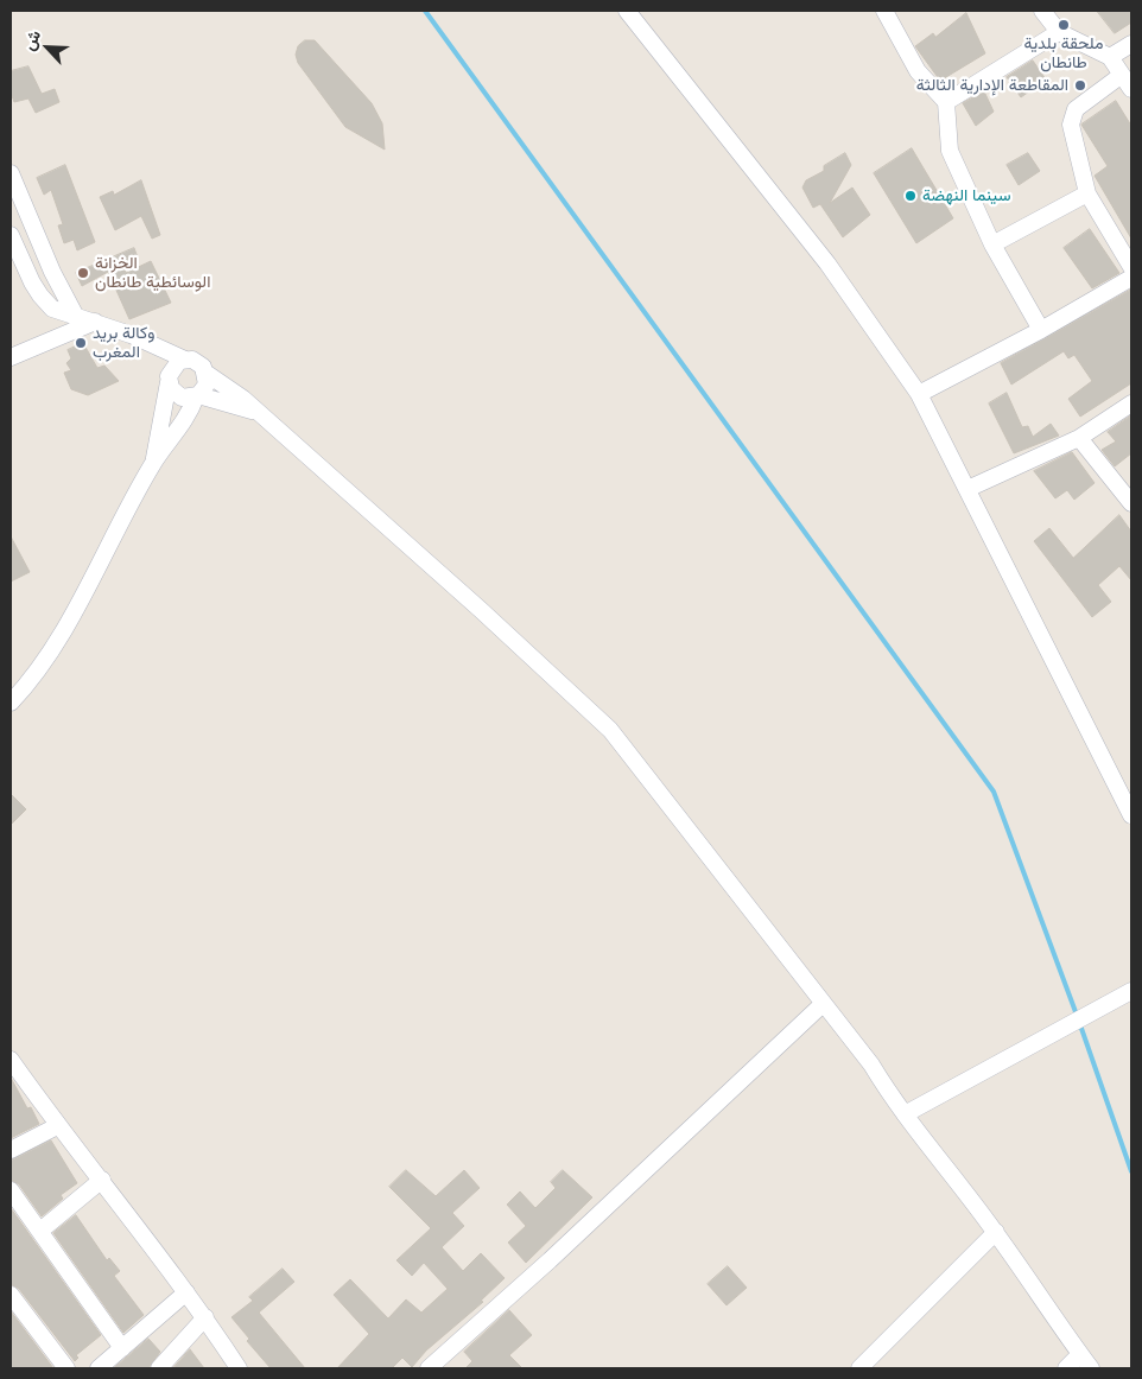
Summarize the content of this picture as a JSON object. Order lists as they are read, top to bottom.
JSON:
{
  "places": [
    "ملحقة بلدية طانطان",
    "المقاطعة الإدارية الثالثة",
    "سينما النهضة",
    "الخزانة الوسائطية طانطان",
    "وكالة بريد المغرب"
  ],
  "north": "top left"
}
